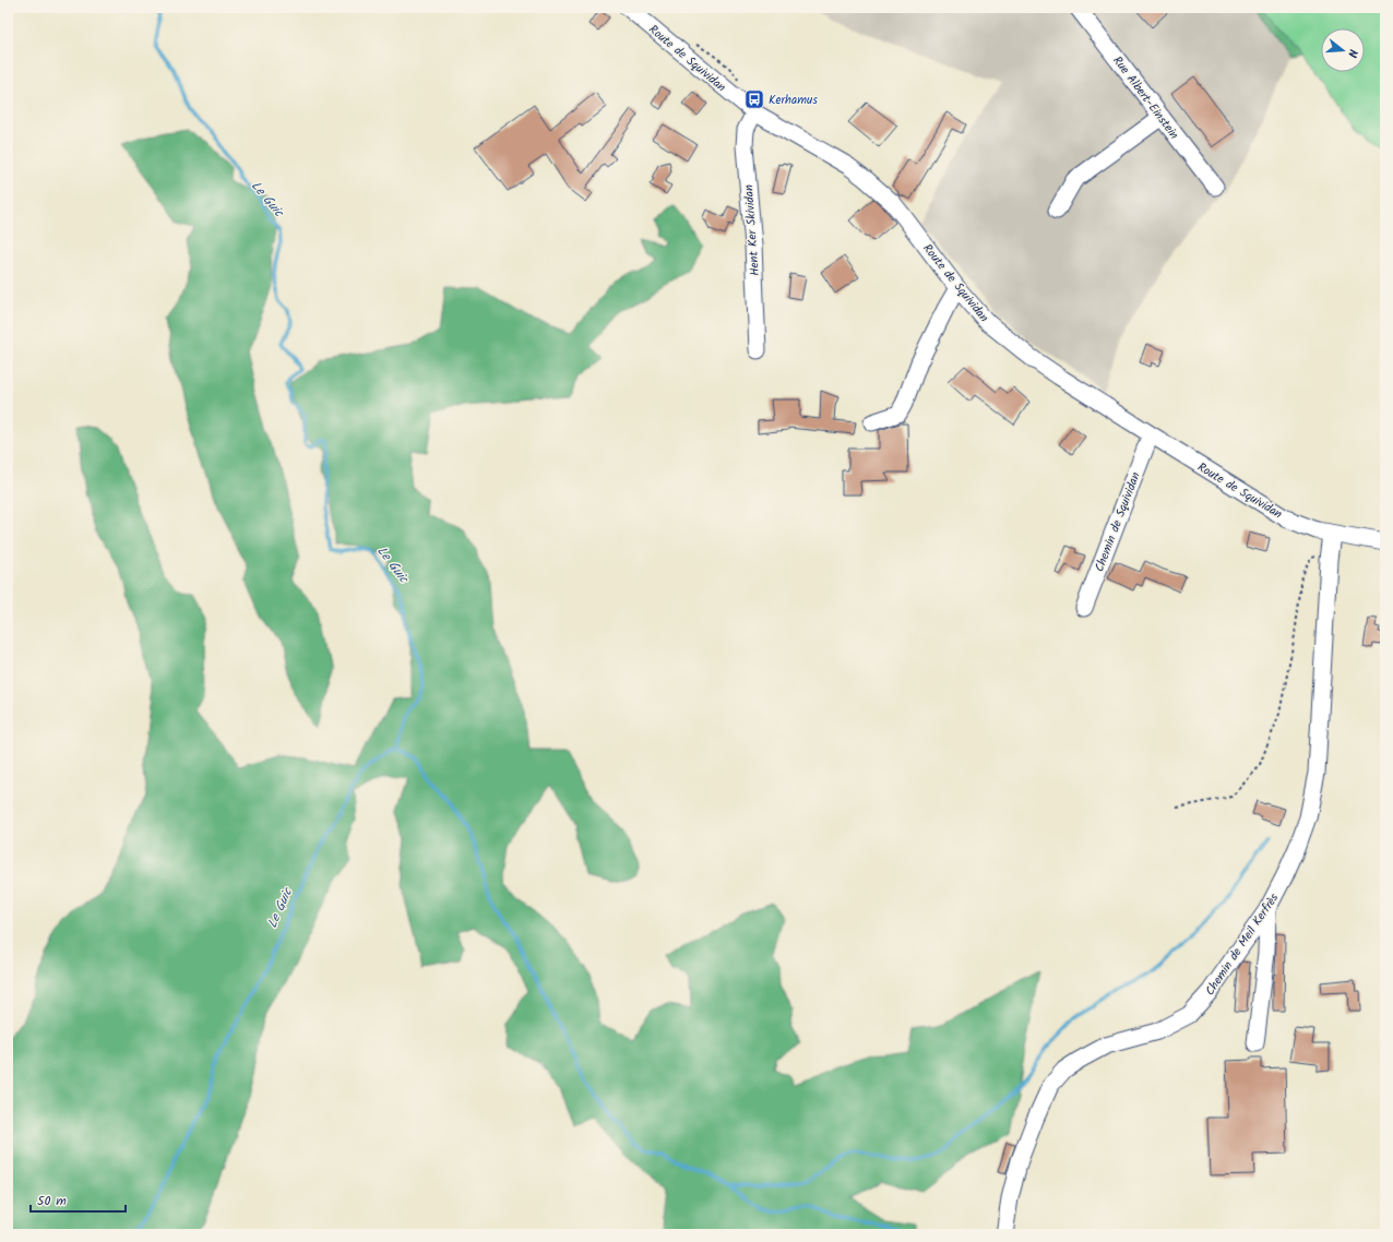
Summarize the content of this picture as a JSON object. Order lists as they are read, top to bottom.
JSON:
{
  "streets": {
    "street": [
      "Route de Squividan",
      "Rue Albert-Einstein",
      "Hent Ker Skividan",
      "Chemin de Squividan",
      "Chemin de Meil Kerfrès"
    ]
  },
  "crossings": [
    ["Route de Squividan", "Hent Ker Skividan"],
    ["Route de Squividan", "Chemin de Squividan"],
    ["Route de Squividan", "Chemin de Meil Kerfrès"]
  ],
  "water": ["Le Guic"],
  "places": {
    "bus stop": ["Kerhamus"]
  },
  "scale_bar": "50 m",
  "north": "right"
}
